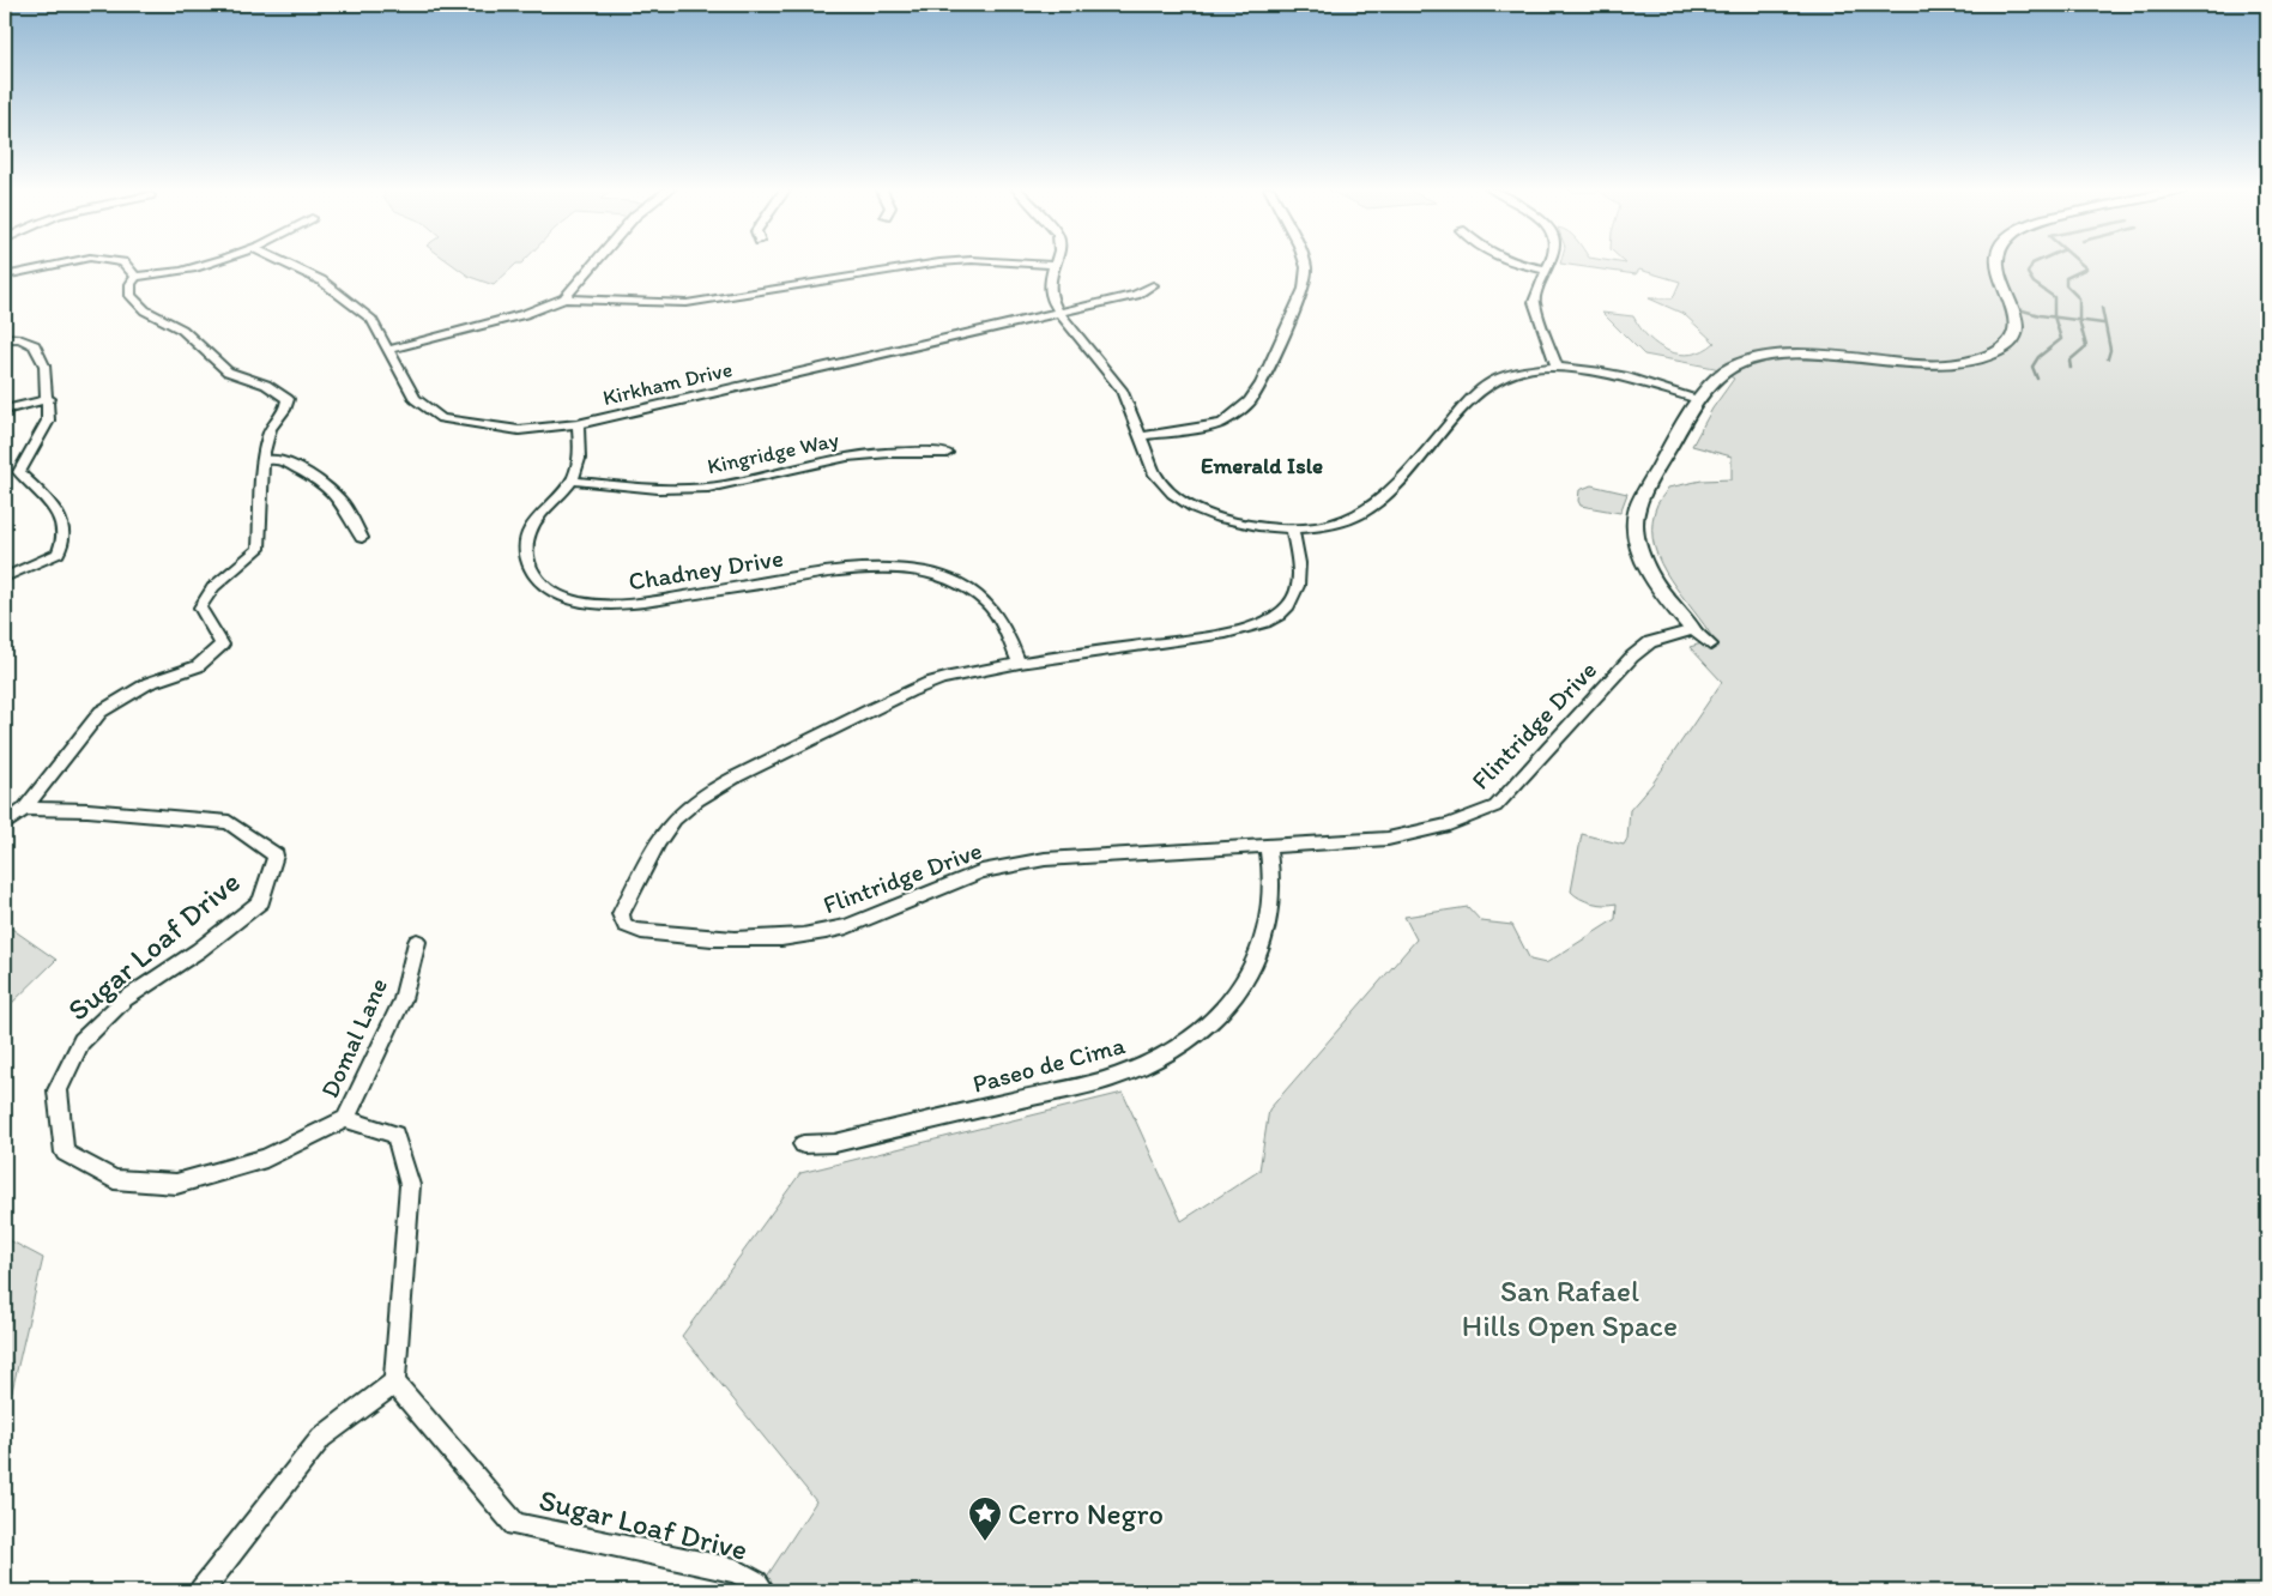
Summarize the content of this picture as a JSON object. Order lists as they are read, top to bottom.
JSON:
{
  "streets": {
    "street": [
      "Kirkham Drive",
      "Kingridge Way",
      "Chadney Drive",
      "Flintridge Drive",
      "Sugar Loaf Drive",
      "Domal Lane",
      "Paseo de Cima"
    ]
  },
  "crossings": [
    ["Kirkham Drive", "Chadney Drive"],
    ["Kingridge Way", "Chadney Drive"],
    ["Chadney Drive", "Flintridge Drive"],
    ["Flintridge Drive", "Paseo de Cima"],
    ["Sugar Loaf Drive", "Domal Lane"]
  ],
  "districts": ["Emerald Isle"],
  "parks": ["San Rafael Hills Open Space"],
  "places": {
    "place": ["Cerro Negro"]
  }
}
